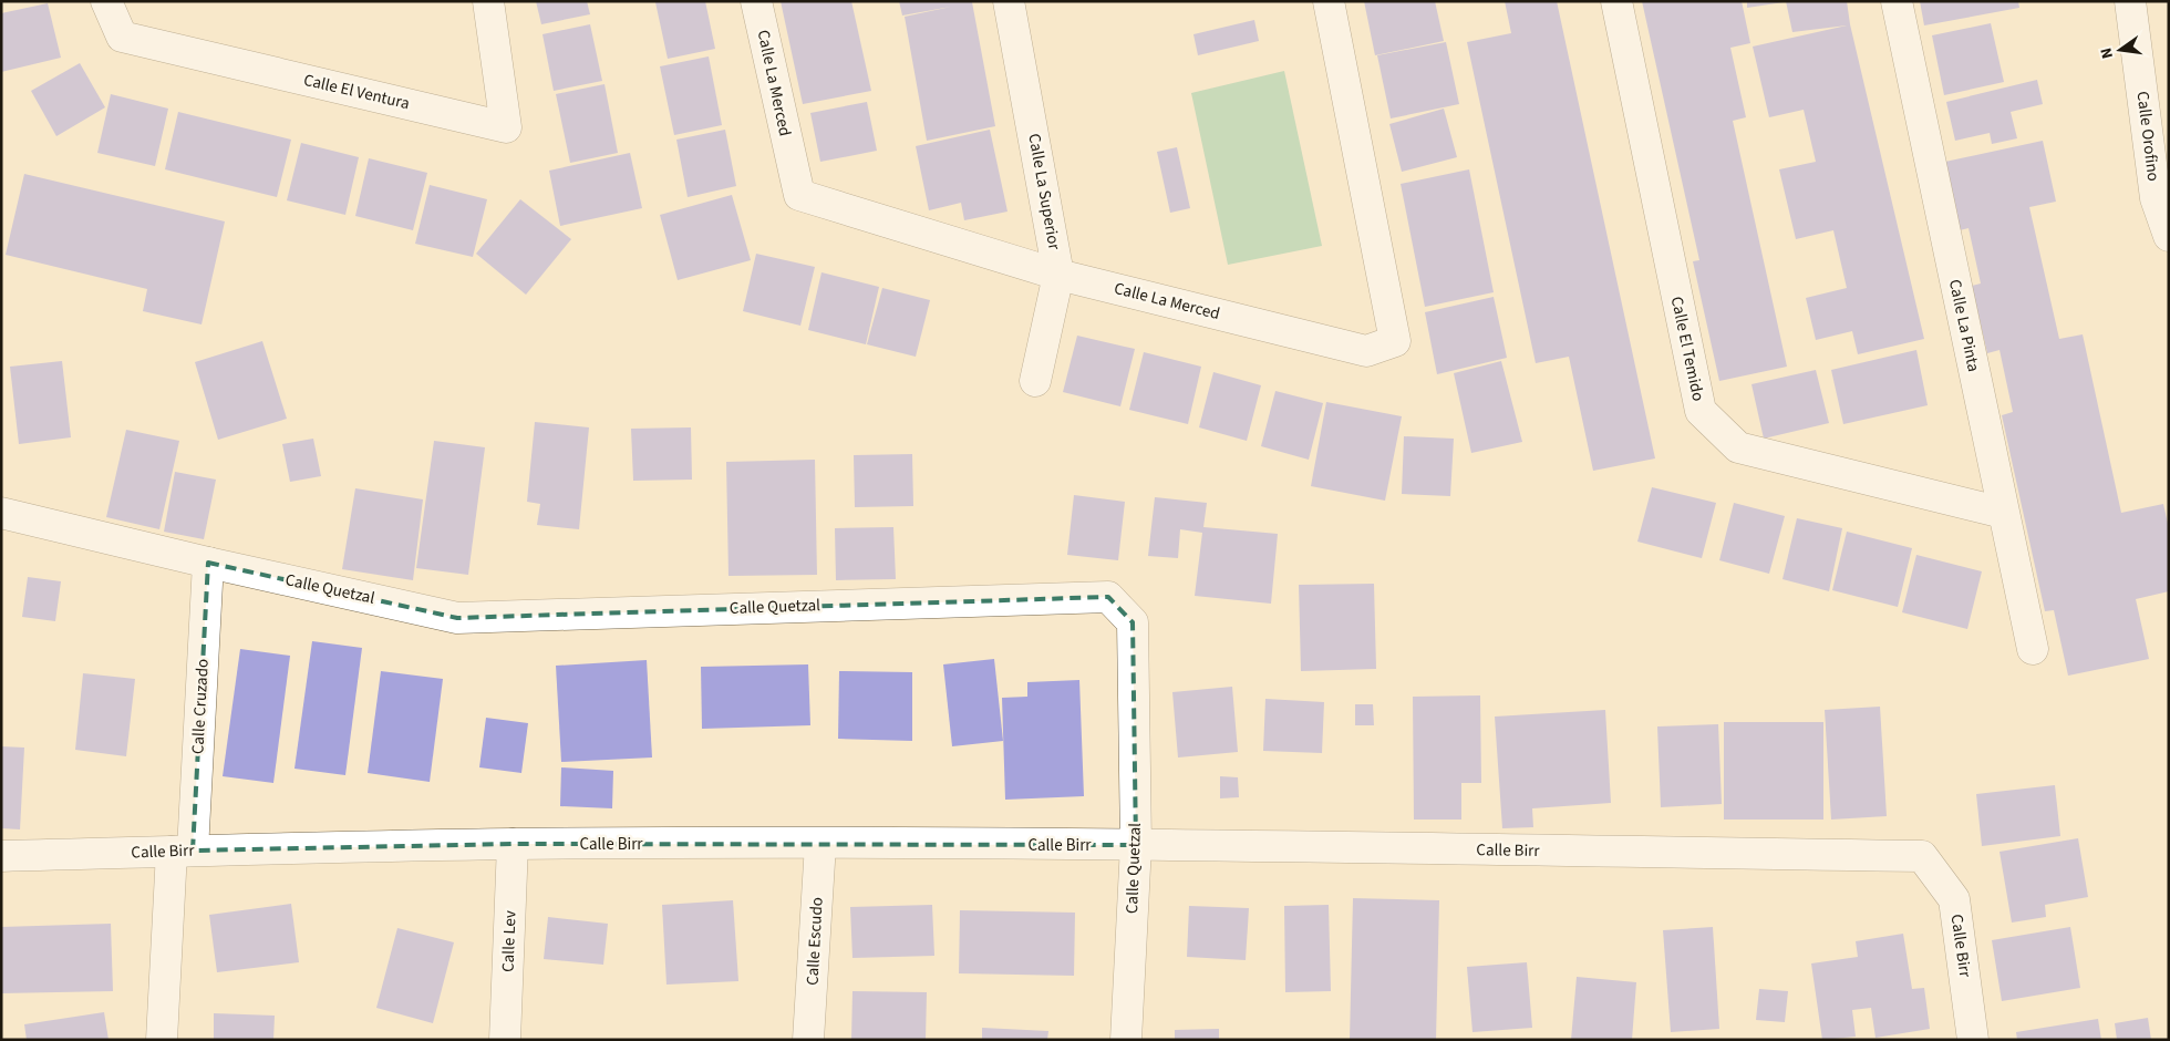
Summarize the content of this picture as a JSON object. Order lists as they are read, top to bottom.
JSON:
{
  "streets": {
    "street": [
      "Calle La Merced",
      "Calle El Ventura",
      "Calle Orofino",
      "Calle La Superior",
      "Calle La Pinta",
      "Calle El Temido",
      "Calle Quetzal",
      "Calle Cruzado",
      "Calle Birr",
      "Calle Lev",
      "Calle Escudo"
    ]
  },
  "crossings": [
    ["Calle La Merced", "Calle La Superior"],
    ["Calle La Pinta", "Calle El Temido"],
    ["Calle Quetzal", "Calle Cruzado"],
    ["Calle Quetzal", "Calle Birr"],
    ["Calle Cruzado", "Calle Birr"],
    ["Calle Birr", "Calle Lev"],
    ["Calle Birr", "Calle Escudo"]
  ],
  "north": "left"
}
